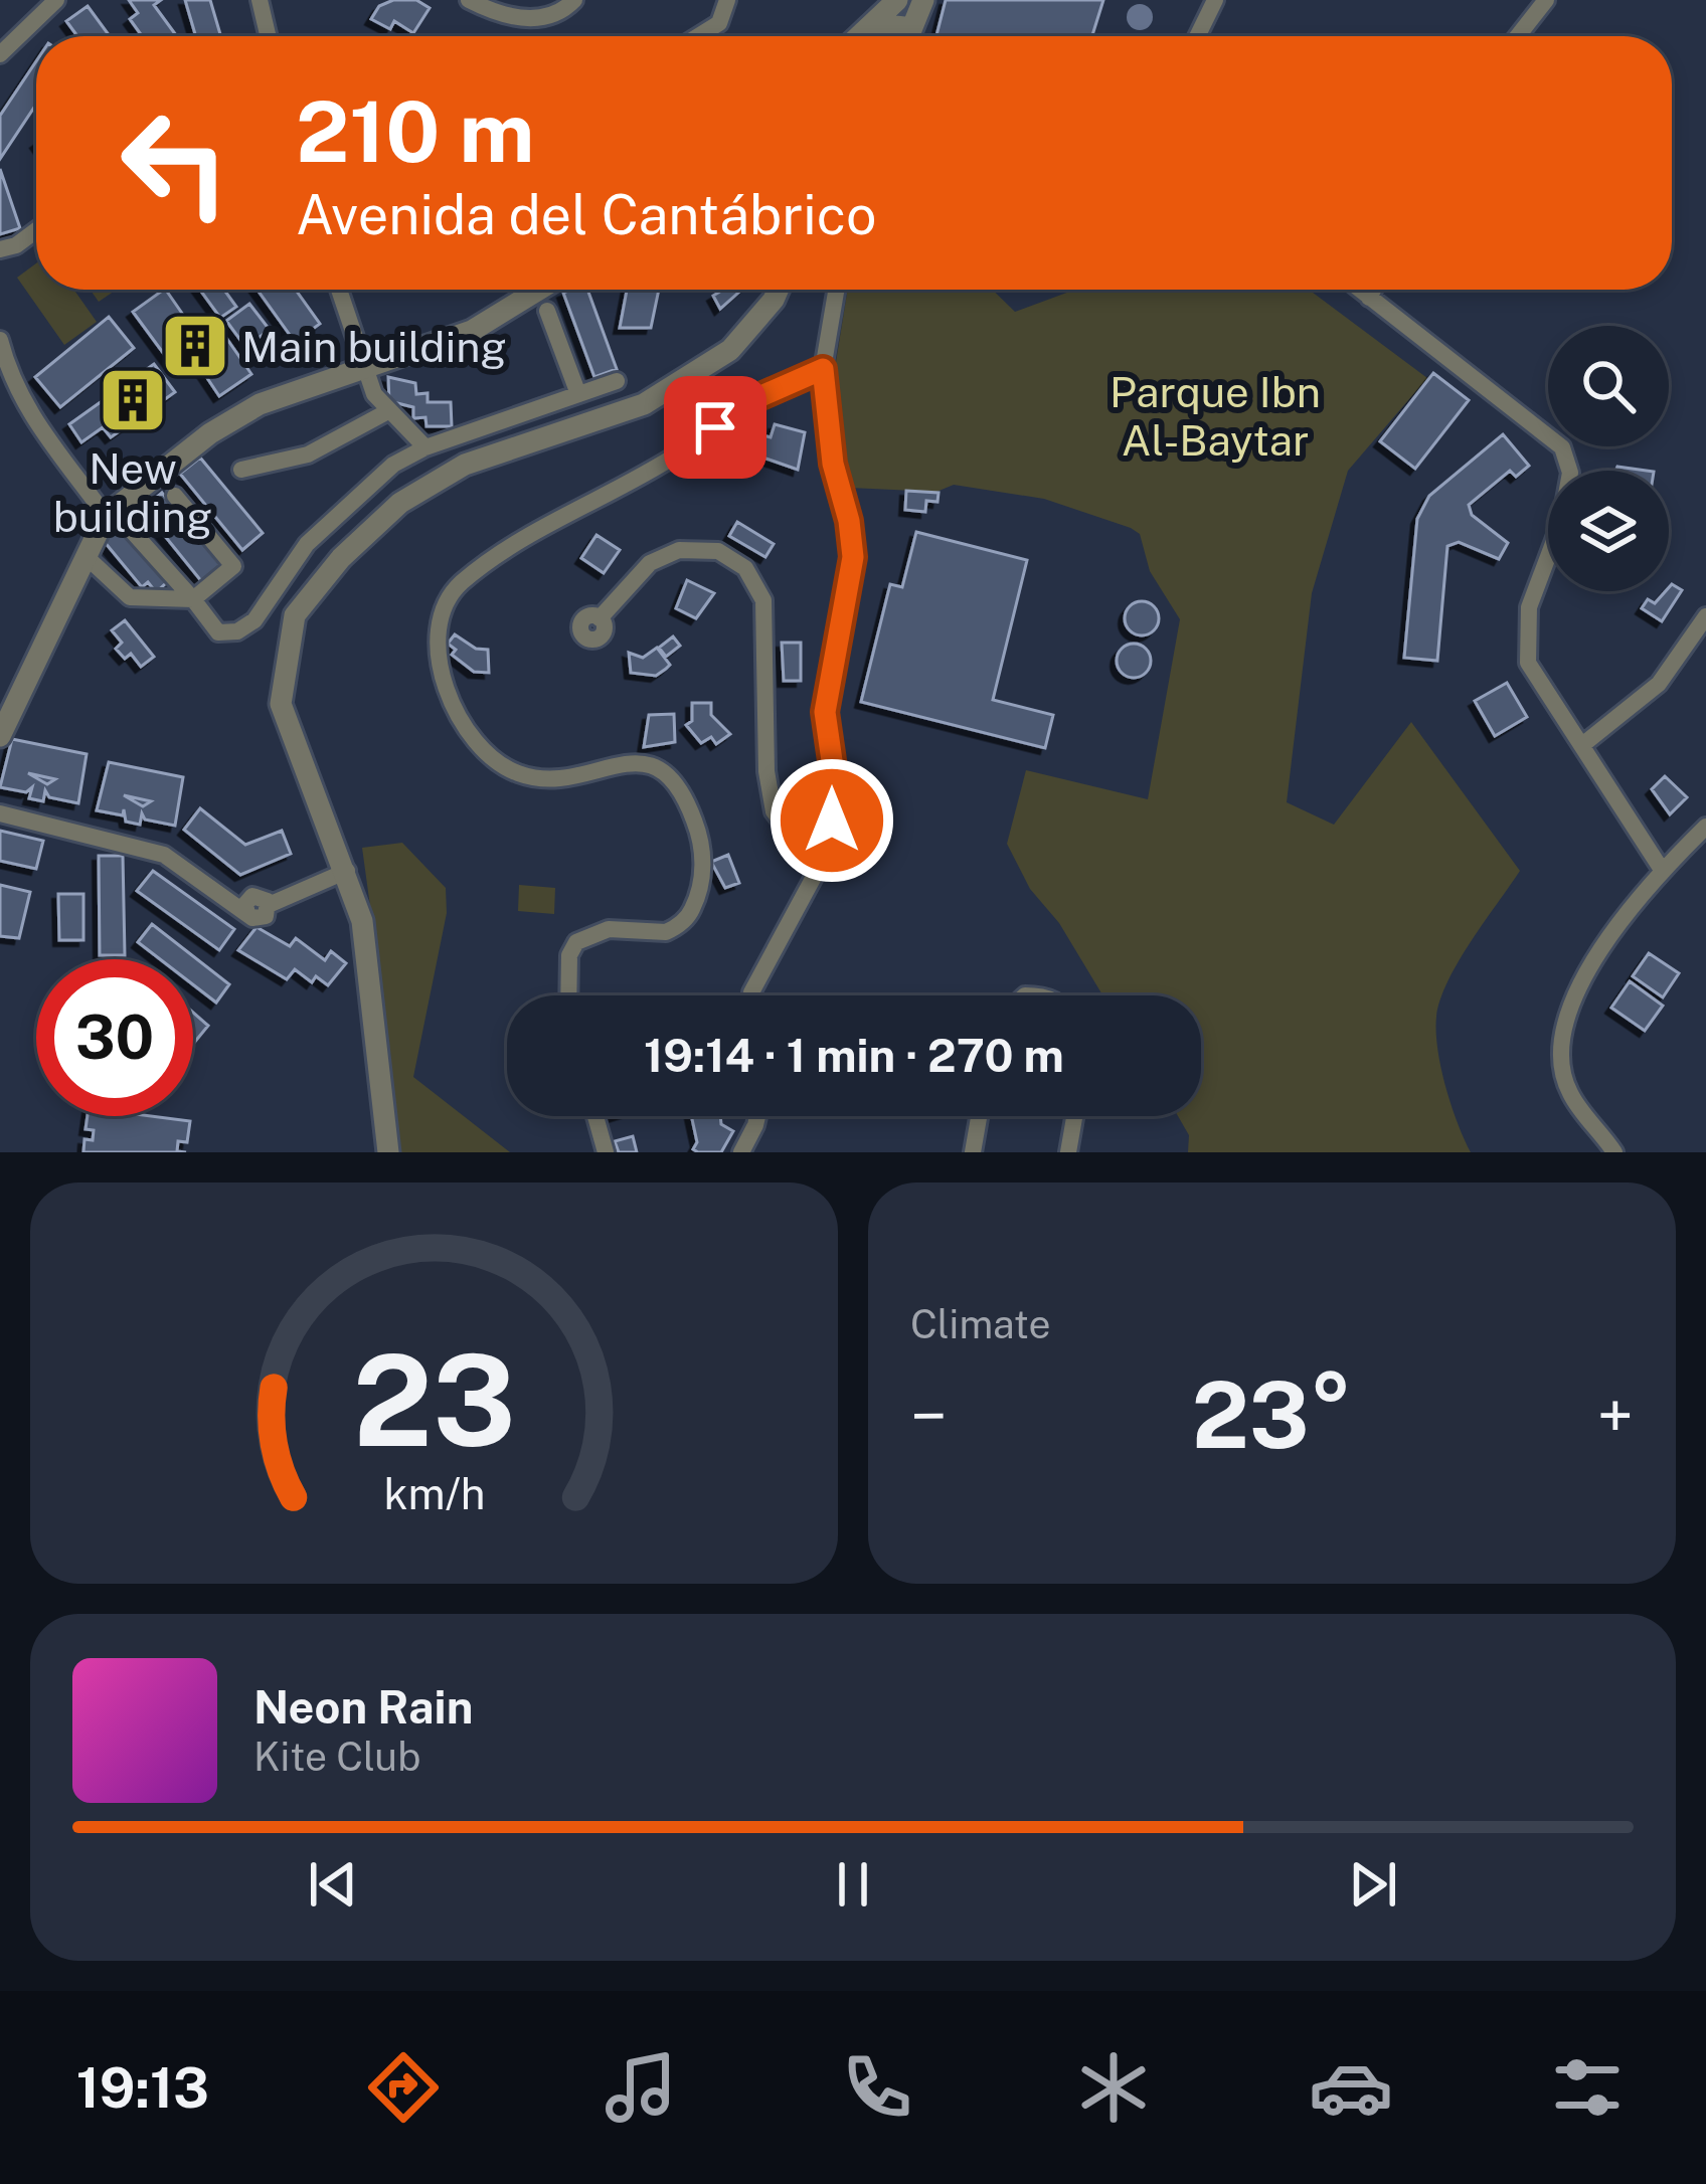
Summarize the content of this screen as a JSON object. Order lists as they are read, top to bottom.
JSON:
{
  "parks": ["Parque Ibn Al-Baytar"],
  "places": {
    "building": ["Main building", "New building"]
  },
  "page": {
    "turn": ["210 m", "Avenida del Cantábrico"],
    "limit": "30",
    "trip": "19:14 · 1 min · 270 m",
    "tile": "Climate",
    "heat": ["−", "23°", "+"],
    "song": ["Neon Rain", "Kite Club"],
    "tabs": "19:13",
    "gauge": ["23", "km/h"]
  }
}
